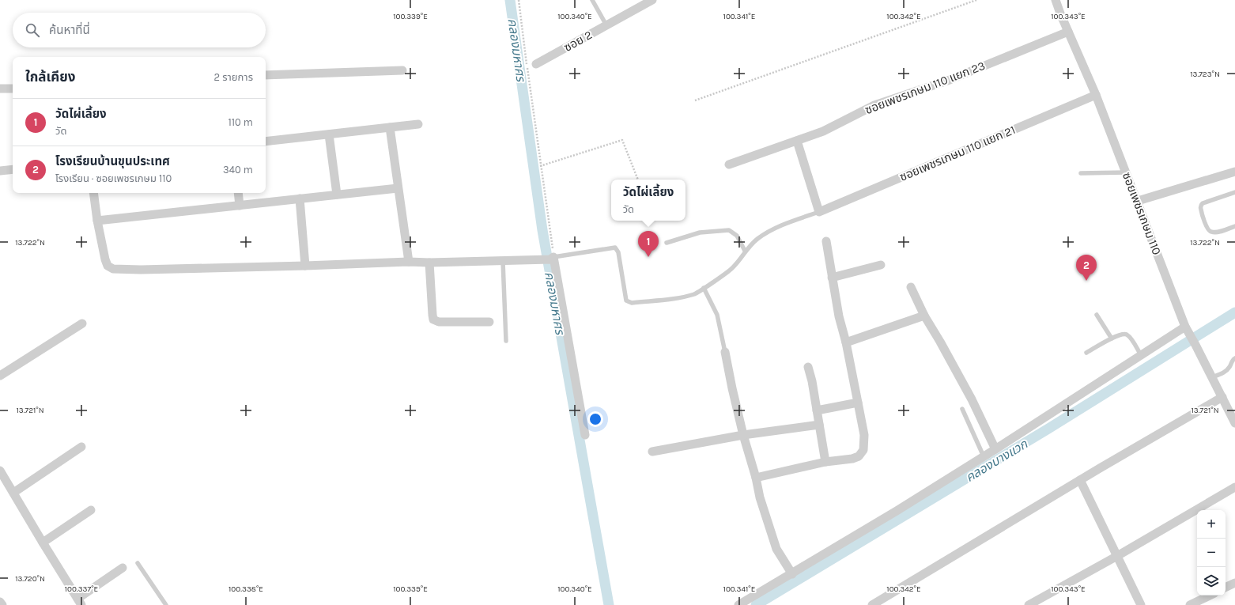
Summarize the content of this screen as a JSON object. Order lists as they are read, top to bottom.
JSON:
{
  "streets": {
    "street": [
      "ซอย 2",
      "ซอยเพชรเกษม 110 แยก 23",
      "ซอยเพชรเกษม 110 แยก 21",
      "ซอยเพชรเกษม 110"
    ]
  },
  "crossings": [
    ["ซอยเพชรเกษม 110 แยก 23", "ซอยเพชรเกษม 110"],
    ["ซอยเพชรเกษม 110 แยก 21", "ซอยเพชรเกษม 110"]
  ],
  "water": ["คลองมหาศร", "คลองบางแวก"],
  "page": {
    "search": "ค้นหาที่นี่",
    "heading": ["ใกล้เคียง", "2 รายการ"],
    "list": [
      {
        "mark": "1",
        "name": "วัดไผ่เลี้ยง",
        "note": "วัด",
        "value": "110 m"
      },
      {
        "mark": "2",
        "name": "โรงเรียนบ้านขุนประเทศ",
        "note": "โรงเรียน · ซอยเพชรเกษม 110",
        "value": "340 m"
      }
    ],
    "popup": ["วัดไผ่เลี้ยง", "วัด"],
    "pins": ["1", "2"],
    "map_buttons": ["+", "−"]
  },
  "coordinates": [
    "100.339°E",
    "100.340°E",
    "100.341°E",
    "100.342°E",
    "100.343°E",
    "13.723°N",
    "13.722°N",
    "13.721°N",
    "13.720°N",
    "100.337°E",
    "100.338°E"
  ]
}
